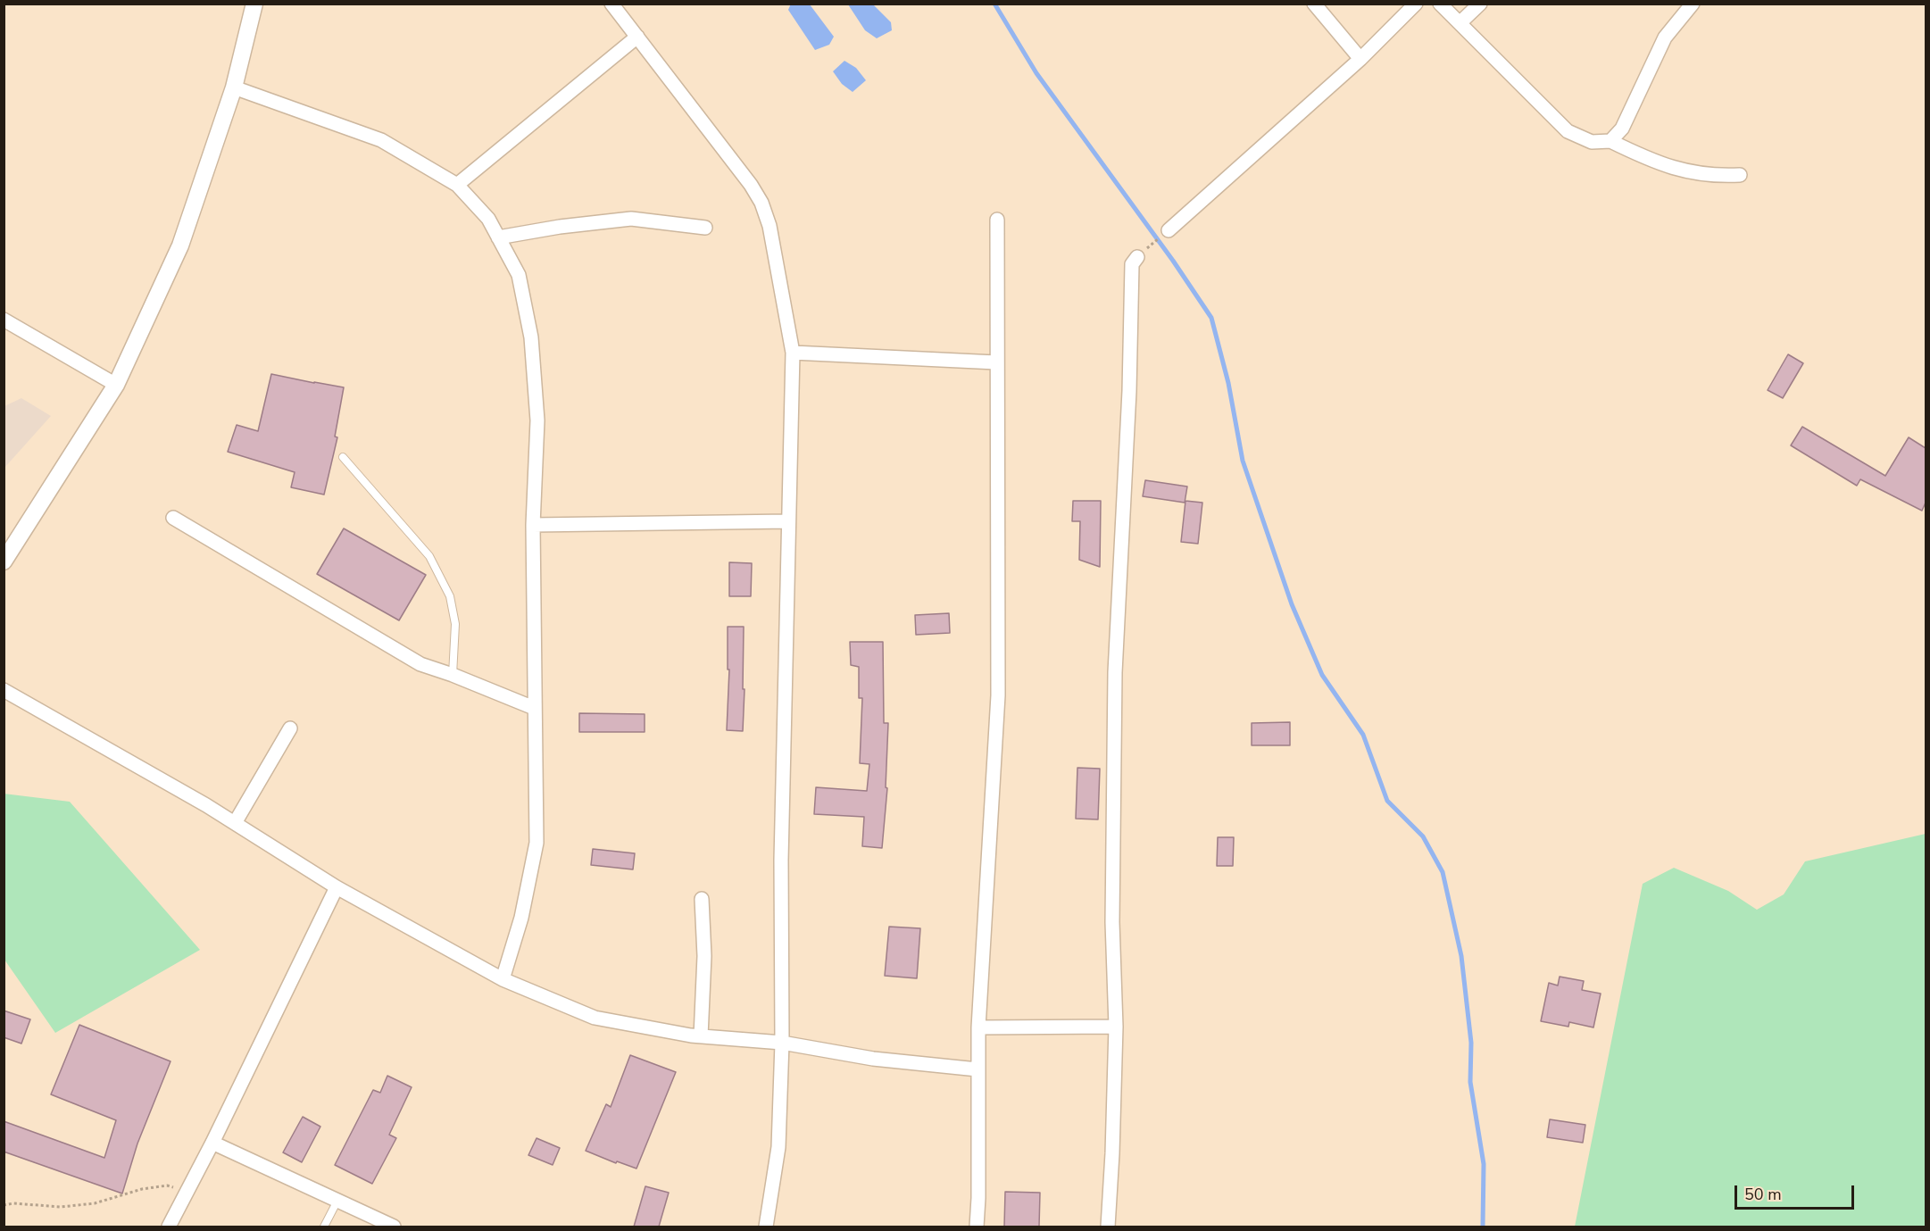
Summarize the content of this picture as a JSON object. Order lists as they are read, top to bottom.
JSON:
{
  "scale_bar": "50 m"
}
